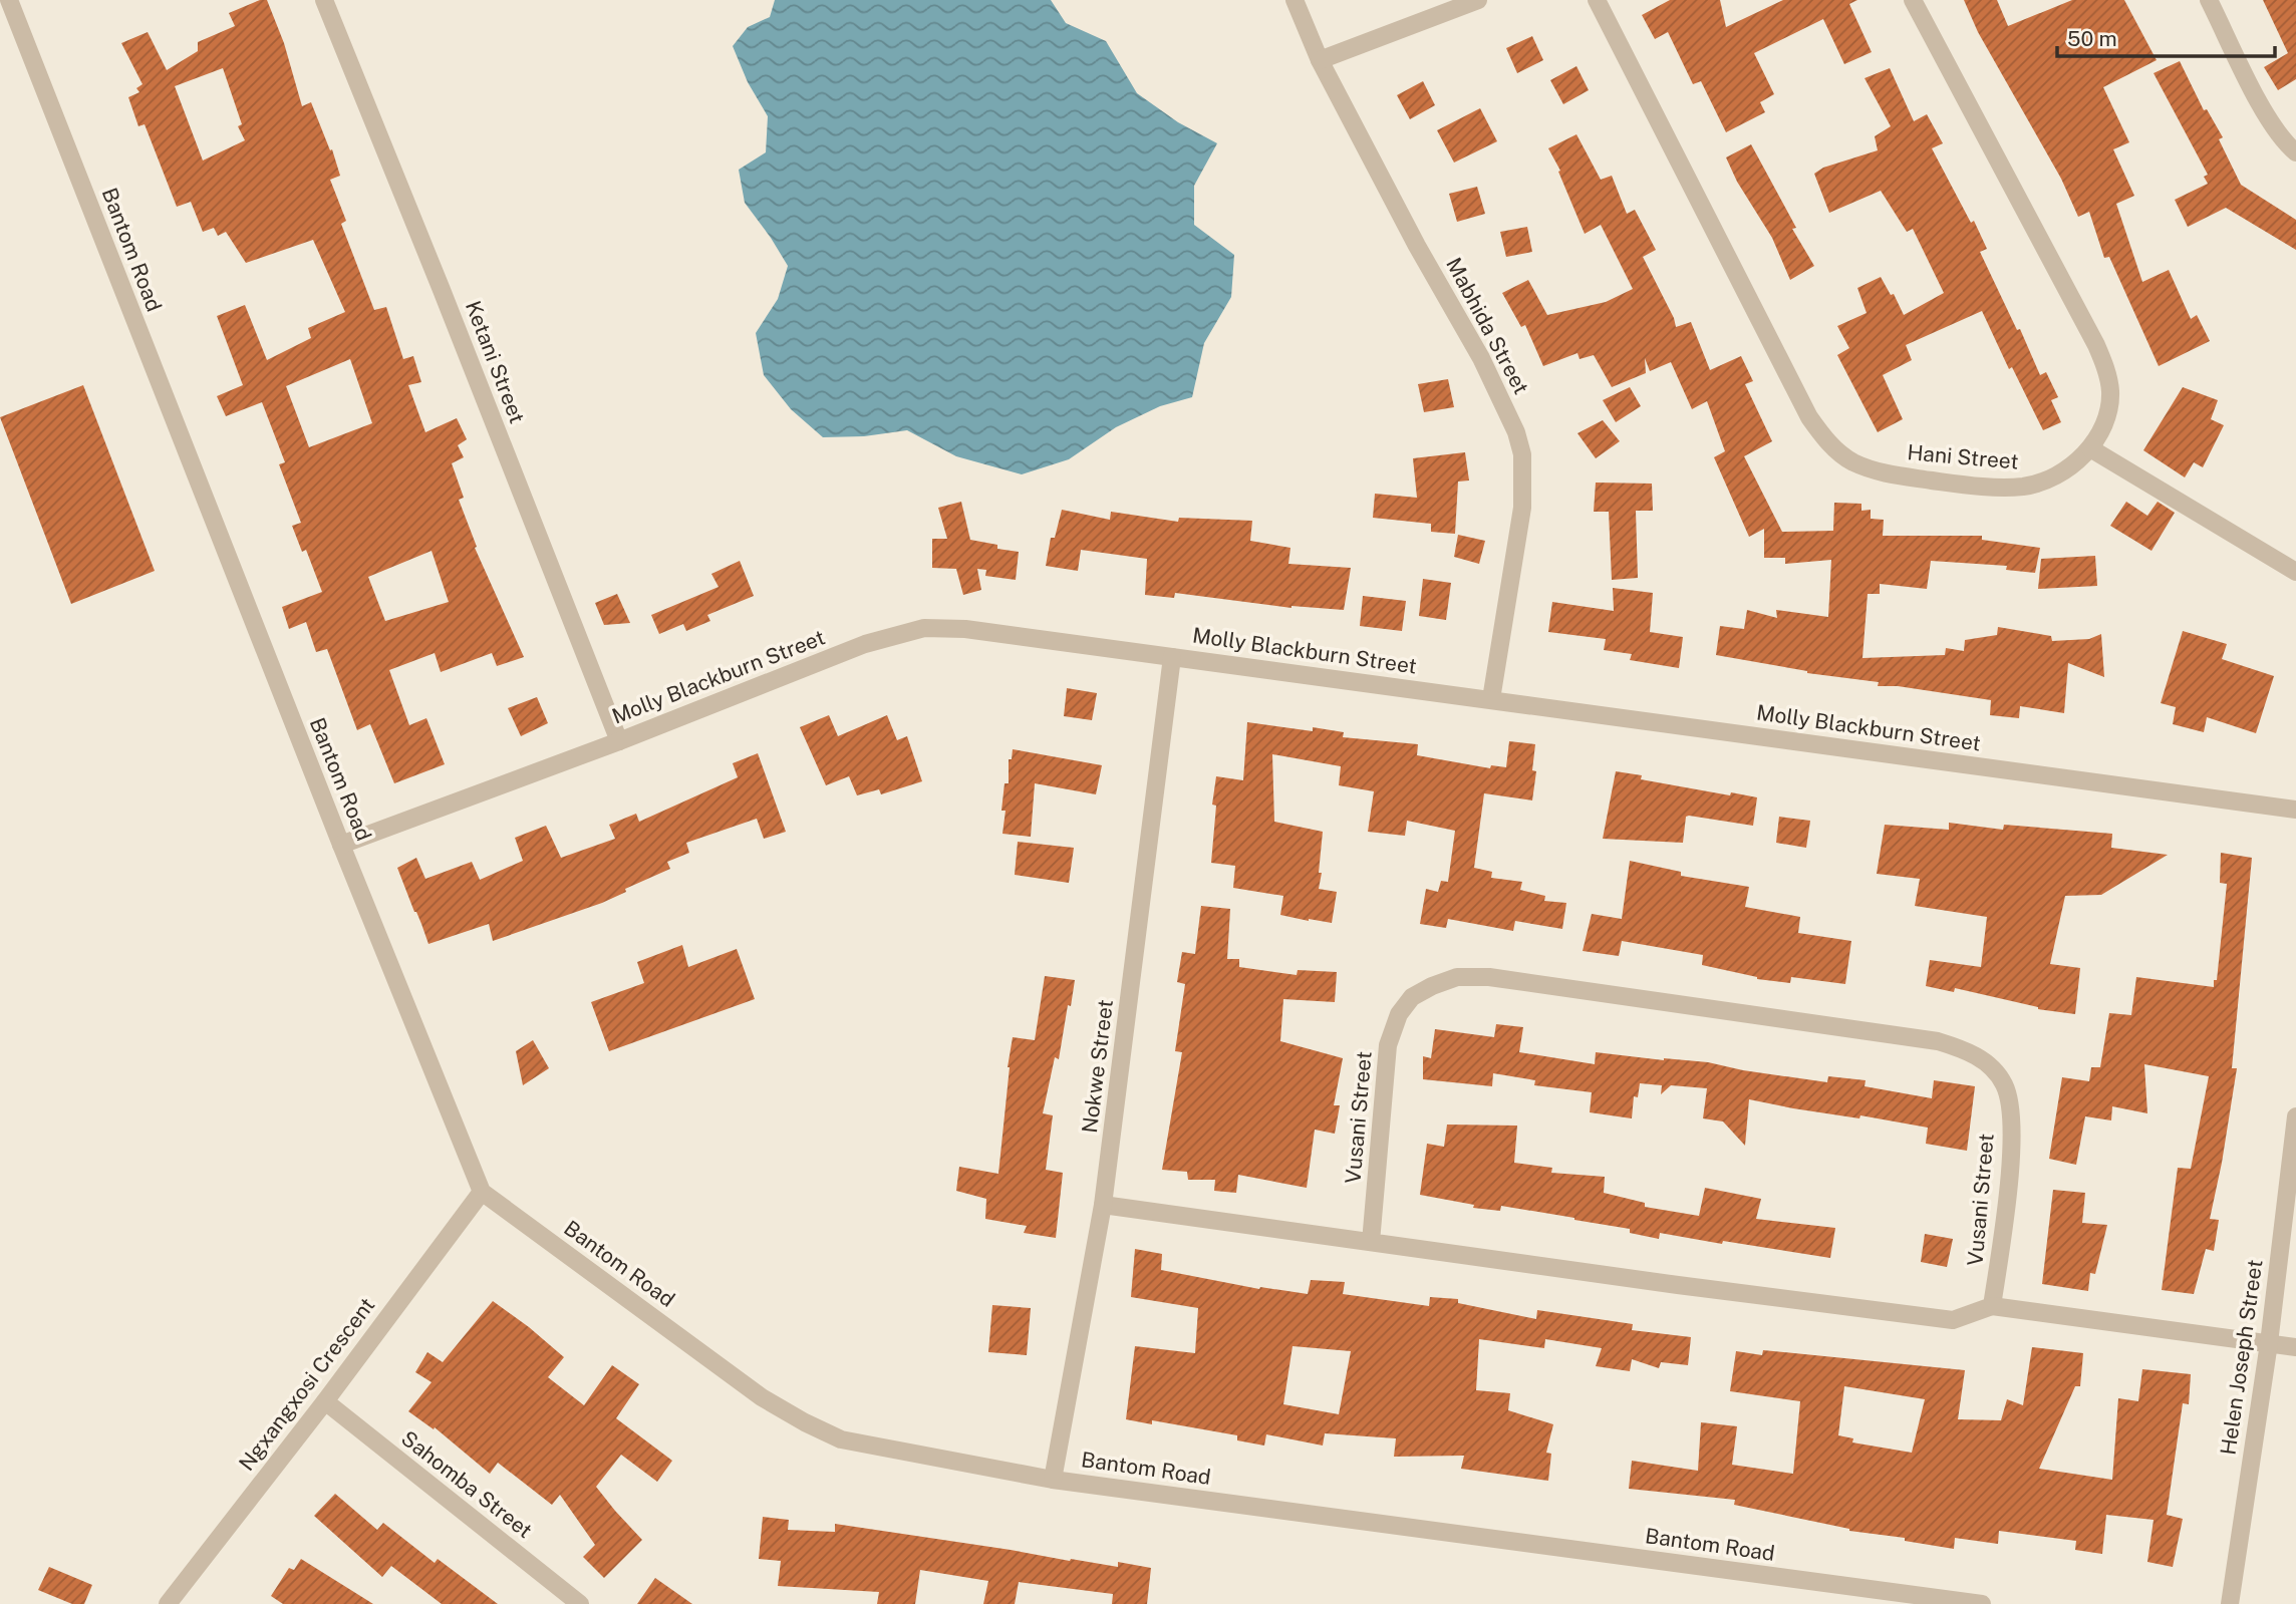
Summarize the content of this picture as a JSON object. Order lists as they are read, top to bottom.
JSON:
{
  "streets": {
    "street": [
      "Bantom Road",
      "Mabhida Street",
      "Ketani Street",
      "Hani Street",
      "Molly Blackburn Street",
      "Nokwe Street",
      "Vusani Street",
      "Helen Joseph Street",
      "Ngxangxosi Crescent",
      "Sahomba Street"
    ]
  },
  "crossings": [
    ["Bantom Road", "Molly Blackburn Street"],
    ["Bantom Road", "Nokwe Street"],
    ["Bantom Road", "Ngxangxosi Crescent"],
    ["Mabhida Street", "Molly Blackburn Street"],
    ["Ketani Street", "Molly Blackburn Street"],
    ["Molly Blackburn Street", "Nokwe Street"],
    ["Ngxangxosi Crescent", "Sahomba Street"]
  ],
  "scale_bar": "50 m"
}
